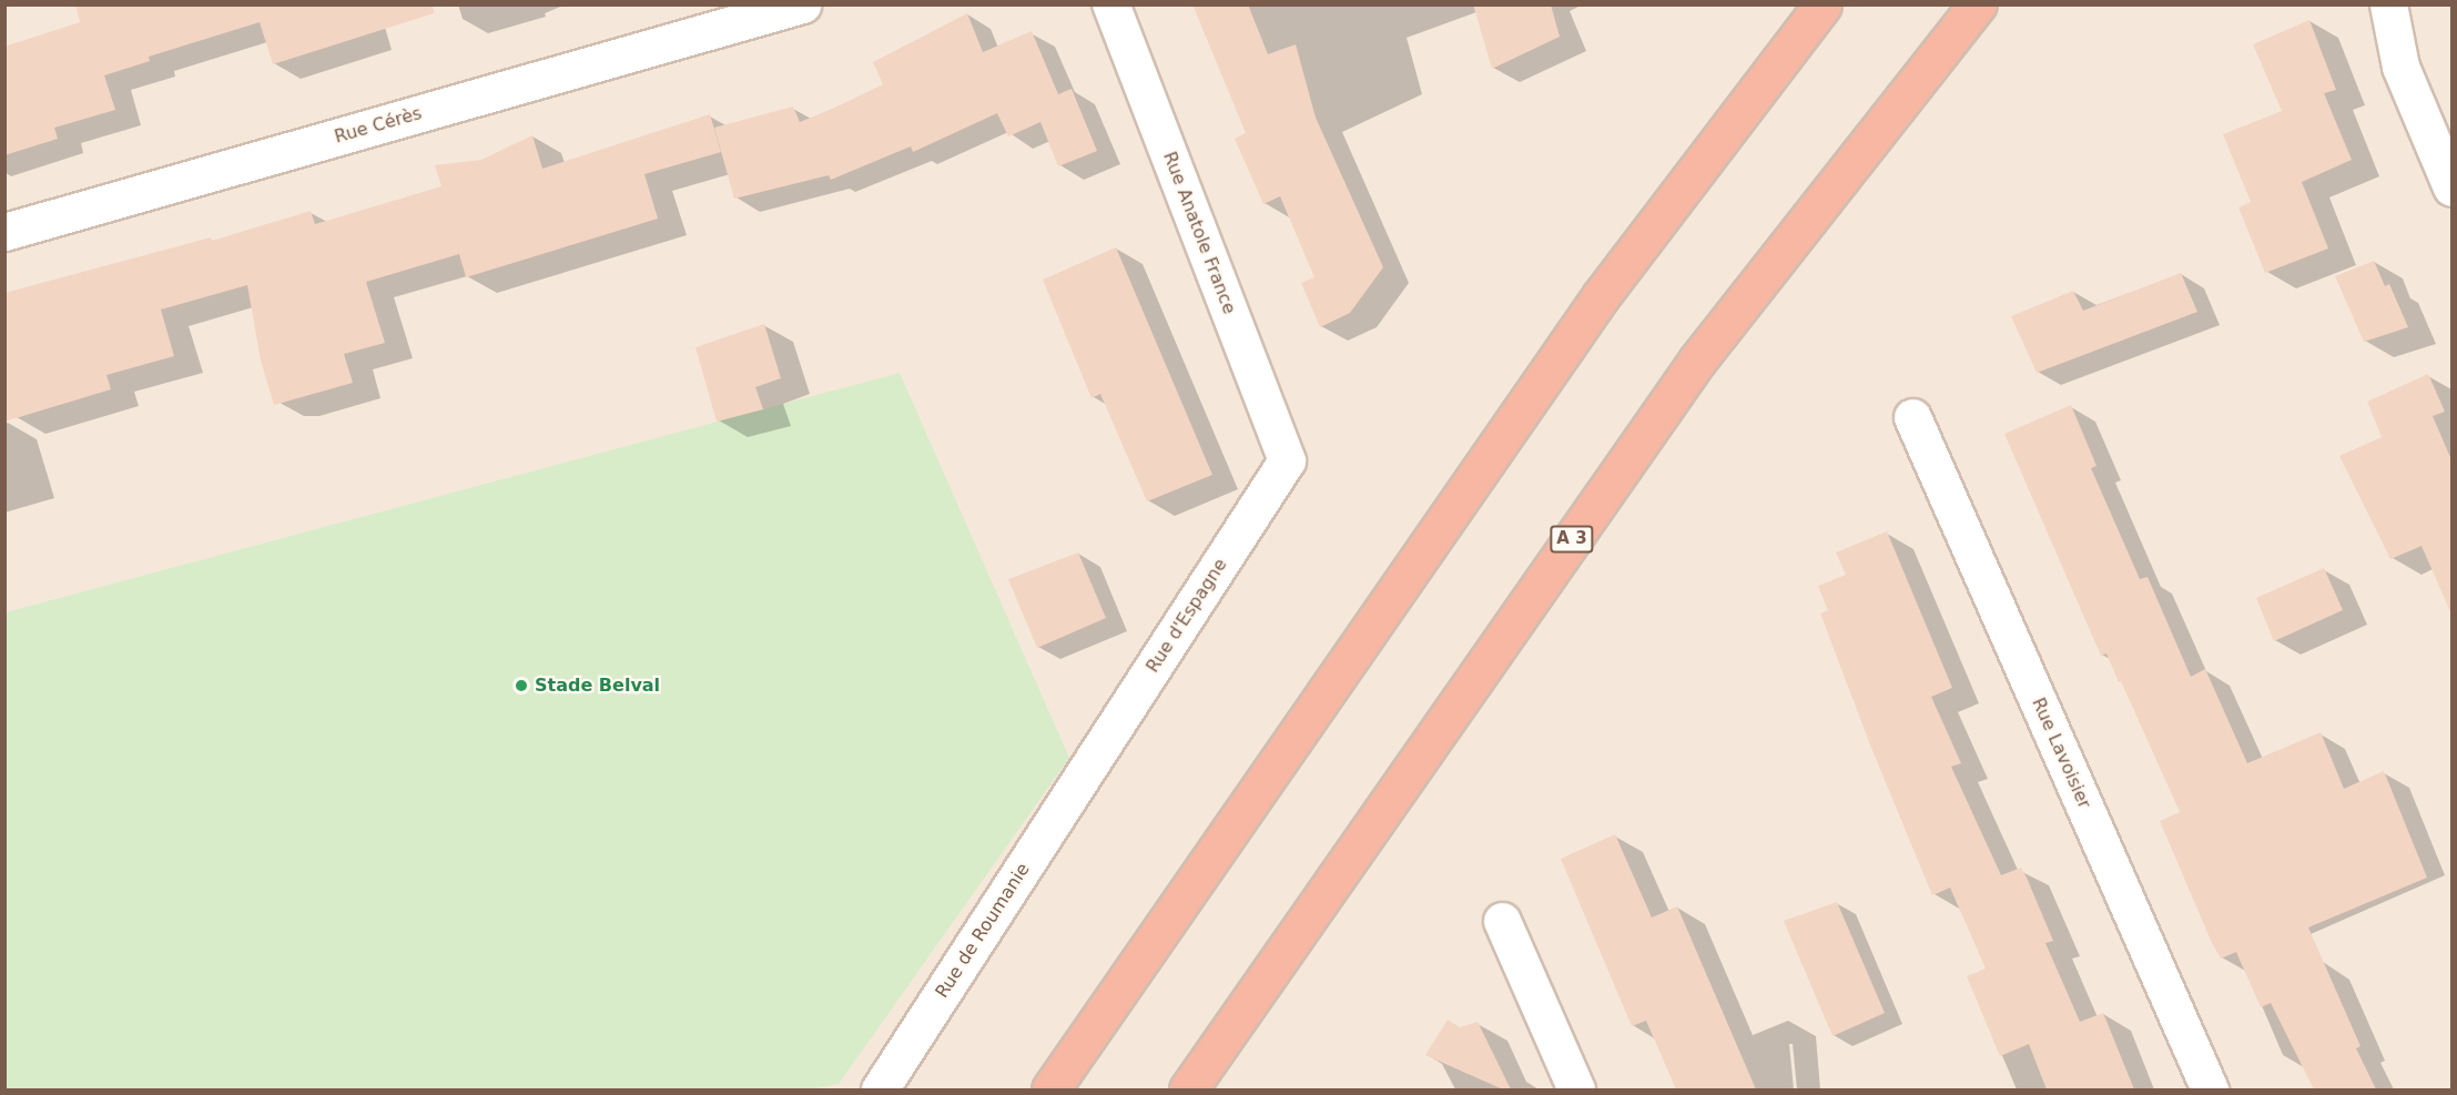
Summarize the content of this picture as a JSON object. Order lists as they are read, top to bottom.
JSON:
{
  "streets": {
    "highway": ["A 3"],
    "street": [
      "Rue Cérès",
      "Rue Anatole France",
      "Rue d'Espagne",
      "Rue Lavoisier",
      "Rue de Roumanie"
    ]
  },
  "crossings": [
    ["Rue Anatole France", "Rue d'Espagne"],
    ["Rue d'Espagne", "Rue de Roumanie"]
  ],
  "places": ["Stade Belval"]
}
